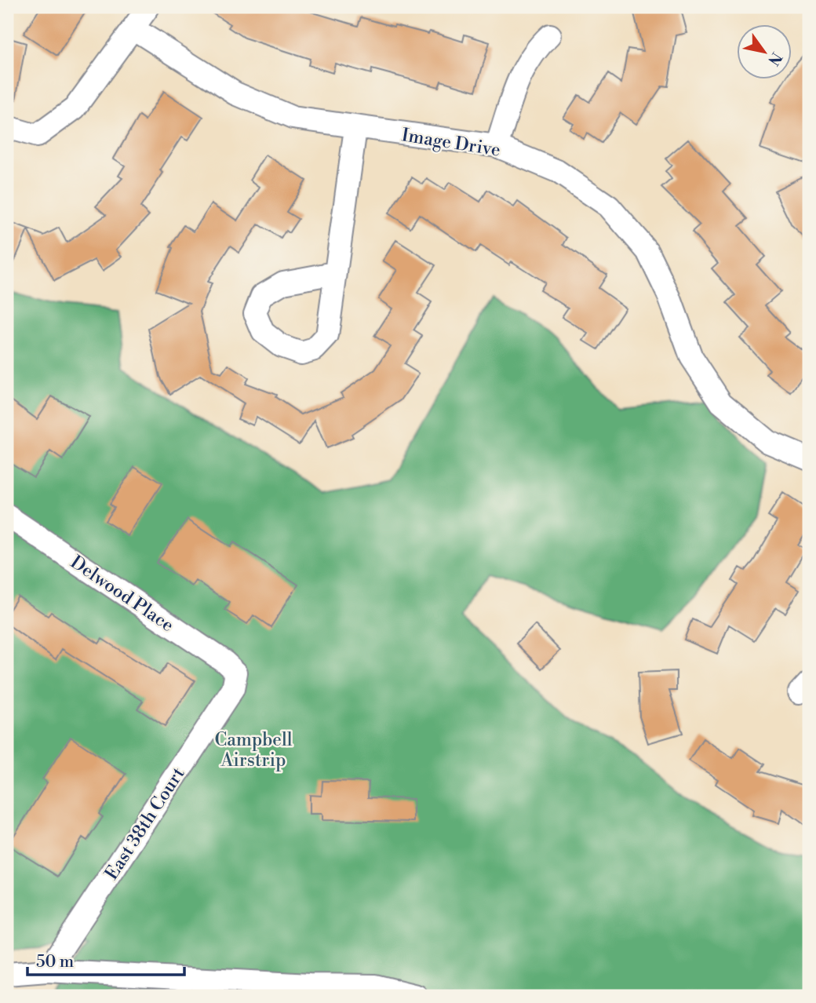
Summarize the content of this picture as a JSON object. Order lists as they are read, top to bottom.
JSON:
{
  "streets": {
    "street": ["Image Drive", "Delwood Place", "East 38th Court"]
  },
  "crossings": [
    ["Delwood Place", "East 38th Court"]
  ],
  "parks": ["Campbell Airstrip"],
  "scale_bar": "50 m",
  "north": "bottom right"
}
